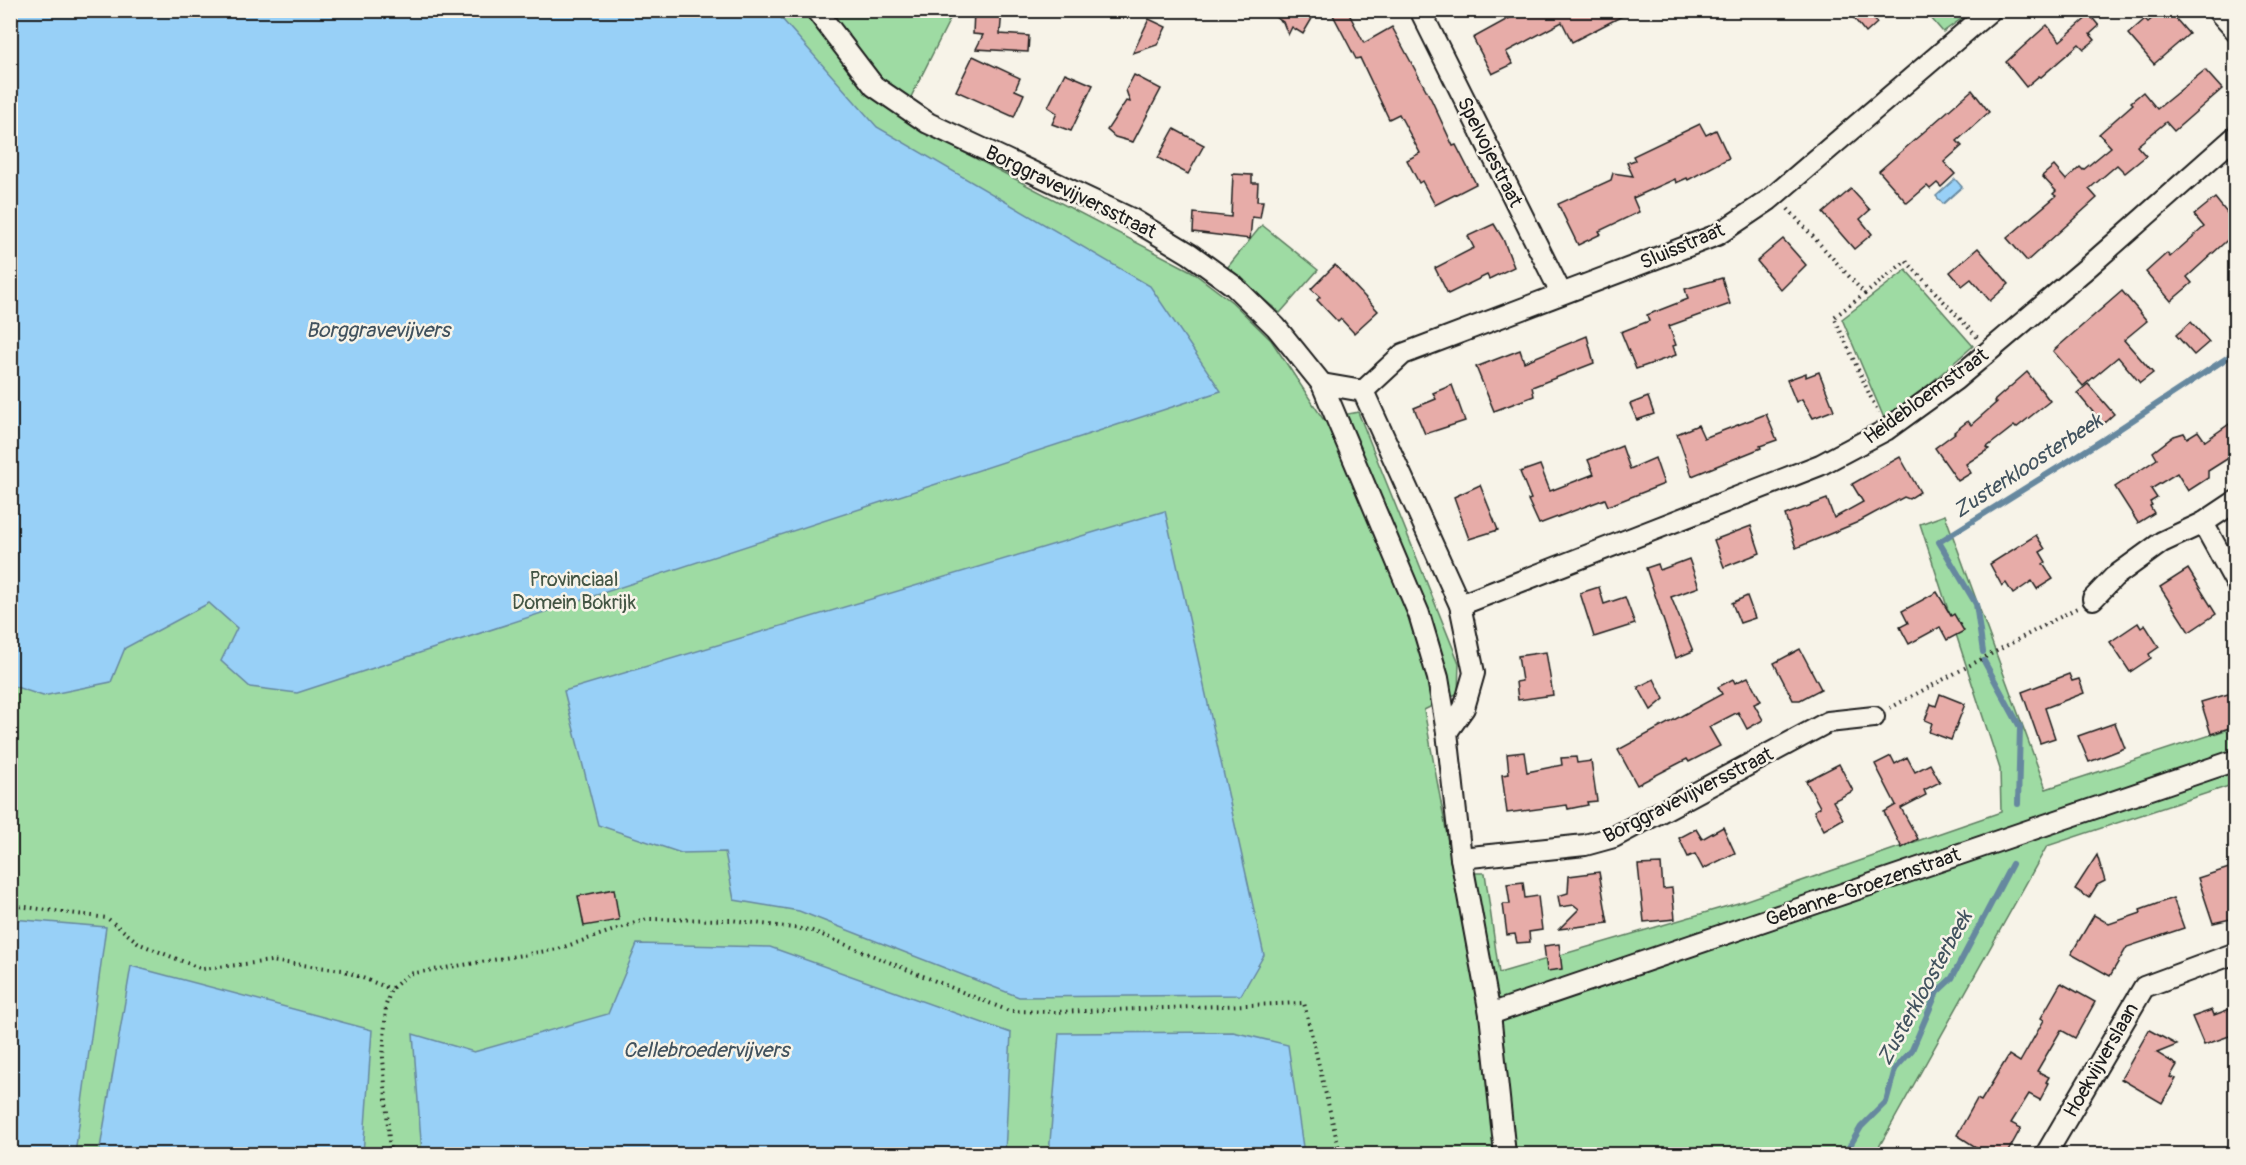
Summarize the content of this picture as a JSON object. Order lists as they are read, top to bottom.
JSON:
{
  "streets": {
    "street": [
      "Spelvojestraat",
      "Borggravevijversstraat",
      "Sluisstraat",
      "Heidebloemstraat",
      "Gebanne-Groezenstraat",
      "Hoekvijverslaan"
    ]
  },
  "crossings": [
    ["Spelvojestraat", "Sluisstraat"],
    ["Borggravevijversstraat", "Gebanne-Groezenstraat"]
  ],
  "water": ["Borggravevijvers", "Zusterkloosterbeek", "Cellebroedervijvers"],
  "parks": ["Provinciaal Domein Bokrijk"]
}
